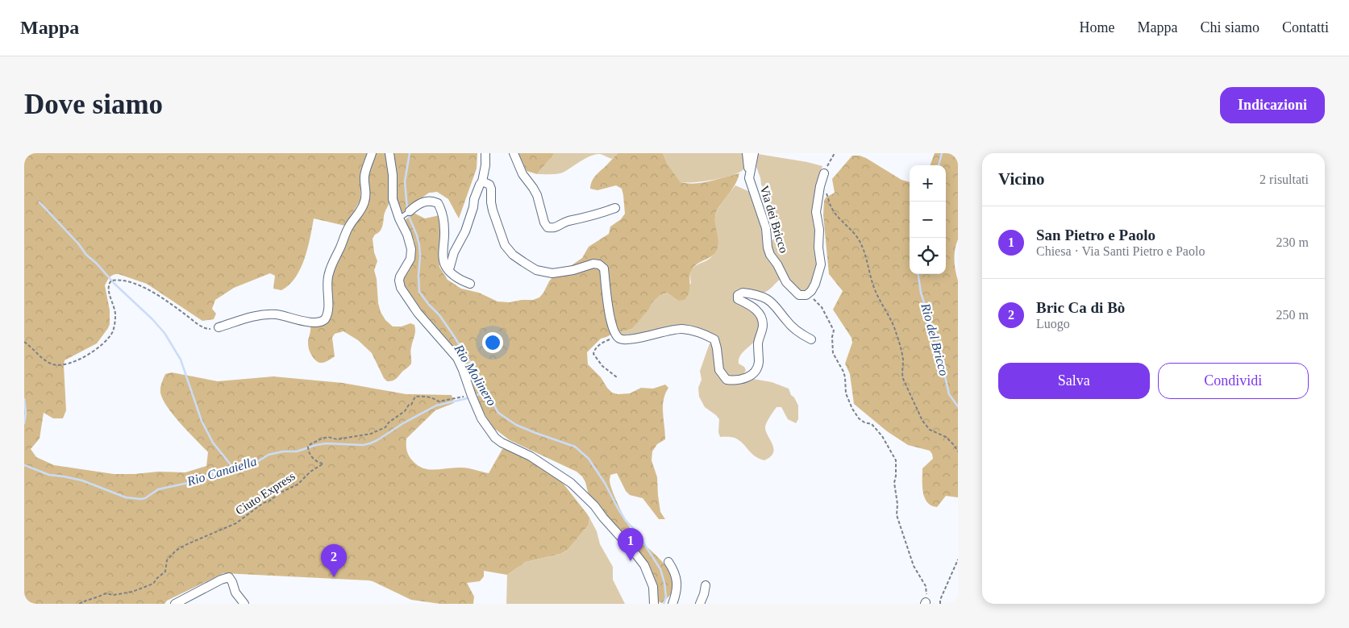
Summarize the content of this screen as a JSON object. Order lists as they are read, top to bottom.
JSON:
{
  "streets": {
    "street": ["Via dei Bricco"],
    "path": ["Ciuto Express"]
  },
  "water": ["Rio del Bricco", "Rio Molinero", "Rio Canaiella"],
  "page": {
    "header": "Mappa",
    "nav": [
      "Home",
      "Mappa",
      "Chi siamo",
      "Contatti"
    ],
    "buttons": [
      "Indicazioni",
      ["Salva", "Condividi"]
    ],
    "title": "Dove siamo",
    "heading": ["Vicino", "2 risultati"],
    "map_buttons": ["+", "−"],
    "list": [
      {
        "mark": "1",
        "name": "San Pietro e Paolo",
        "note": "Chiesa · Via Santi Pietro e Paolo",
        "value": "230 m"
      },
      {
        "mark": "2",
        "name": "Bric Ca di Bò",
        "note": "Luogo",
        "value": "250 m"
      }
    ],
    "pins": ["1", "2"]
  }
}
